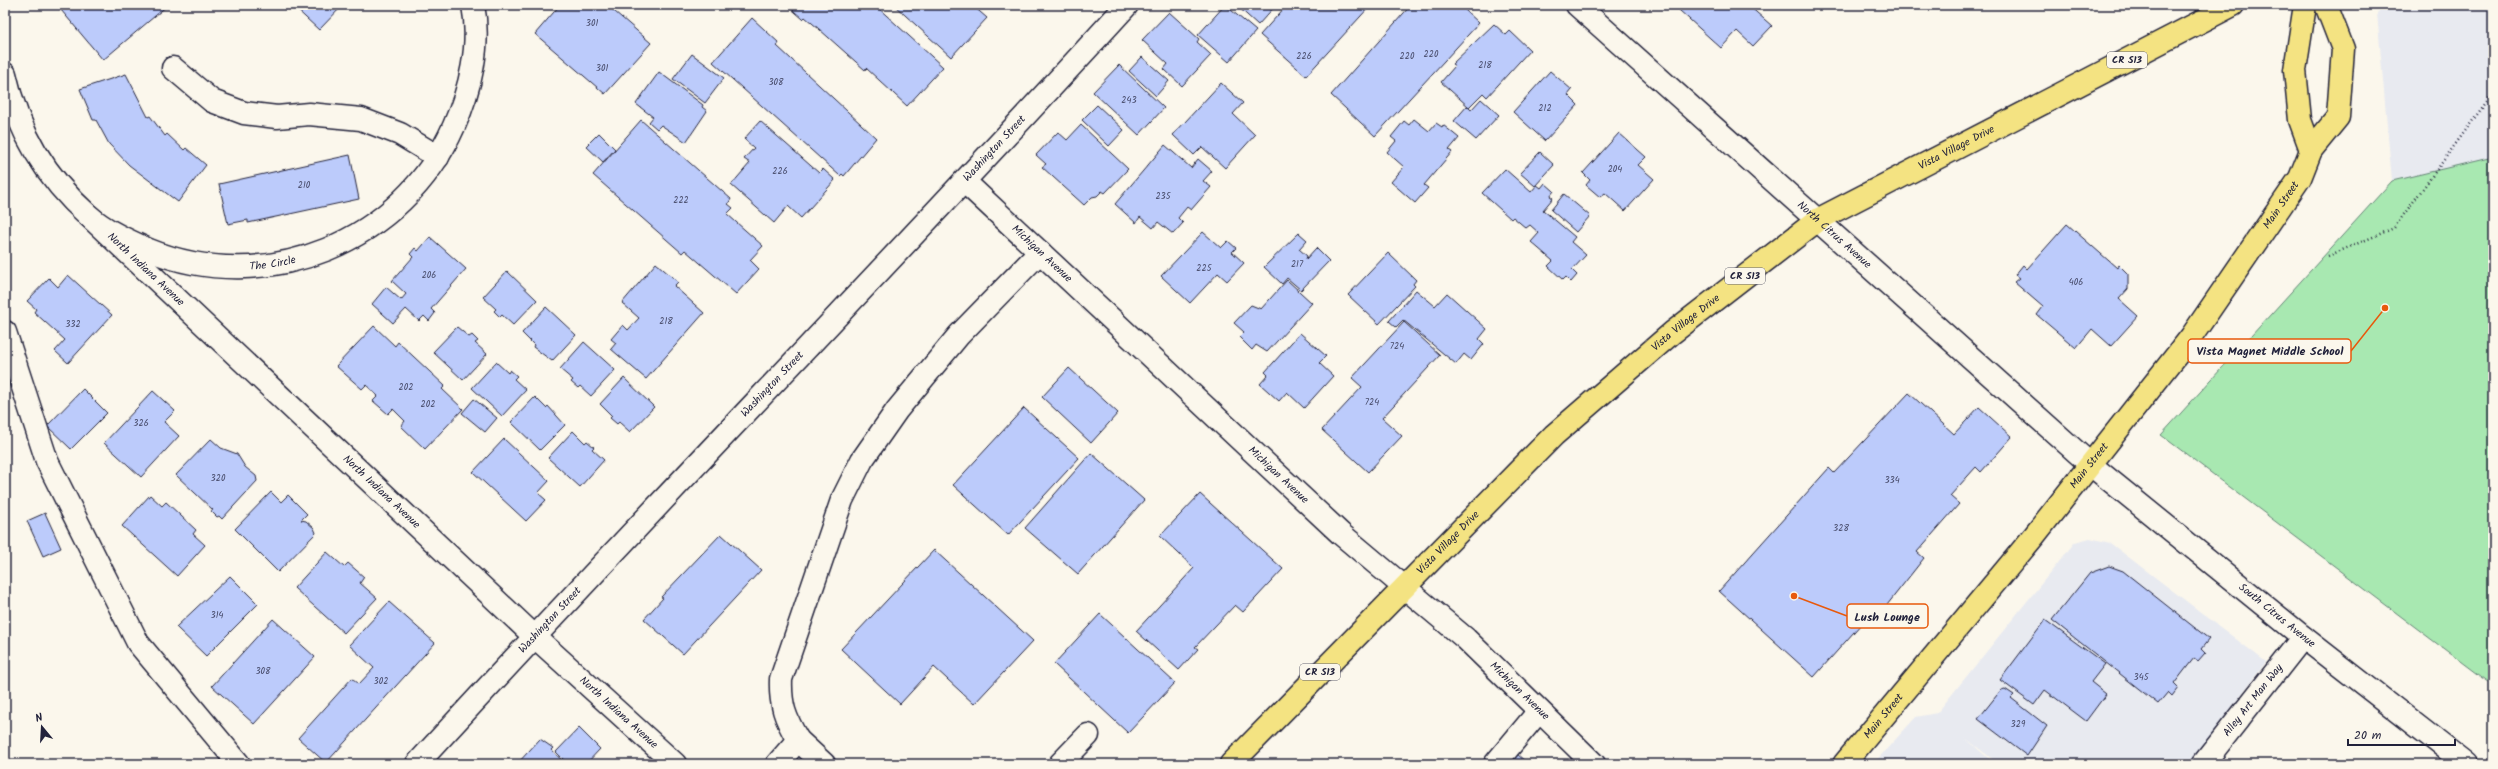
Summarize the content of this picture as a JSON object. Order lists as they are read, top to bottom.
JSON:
{
  "streets": {
    "main road": ["CR S13", "Vista Village Drive", "Main Street"],
    "street": [
      "Washington Street",
      "North Citrus Avenue",
      "Michigan Avenue",
      "The Circle",
      "North Indiana Avenue",
      "South Citrus Avenue",
      "Alley Art Man Way"
    ]
  },
  "crossings": [
    ["Vista Village Drive", "North Citrus Avenue"],
    ["Vista Village Drive", "Michigan Avenue"],
    ["Washington Street", "Michigan Avenue"],
    ["Washington Street", "North Indiana Avenue"],
    ["Main Street", "North Citrus Avenue"],
    ["Main Street", "South Citrus Avenue"],
    ["North Citrus Avenue", "South Citrus Avenue"],
    ["The Circle", "North Indiana Avenue"],
    ["South Citrus Avenue", "Alley Art Man Way"]
  ],
  "places": ["Vista Magnet Middle School", "Lush Lounge"],
  "house_numbers": [
    "301",
    "220",
    "226",
    "220",
    "218",
    "301",
    "308",
    "243",
    "212",
    "204",
    "226",
    "210",
    "235",
    "222",
    "217",
    "225",
    "206",
    "406",
    "218",
    "332",
    "724",
    "202",
    "724",
    "202",
    "326",
    "320",
    "334",
    "328",
    "314",
    "308",
    "345",
    "302",
    "329"
  ],
  "scale_bar": "20 m",
  "north": "top"
}
